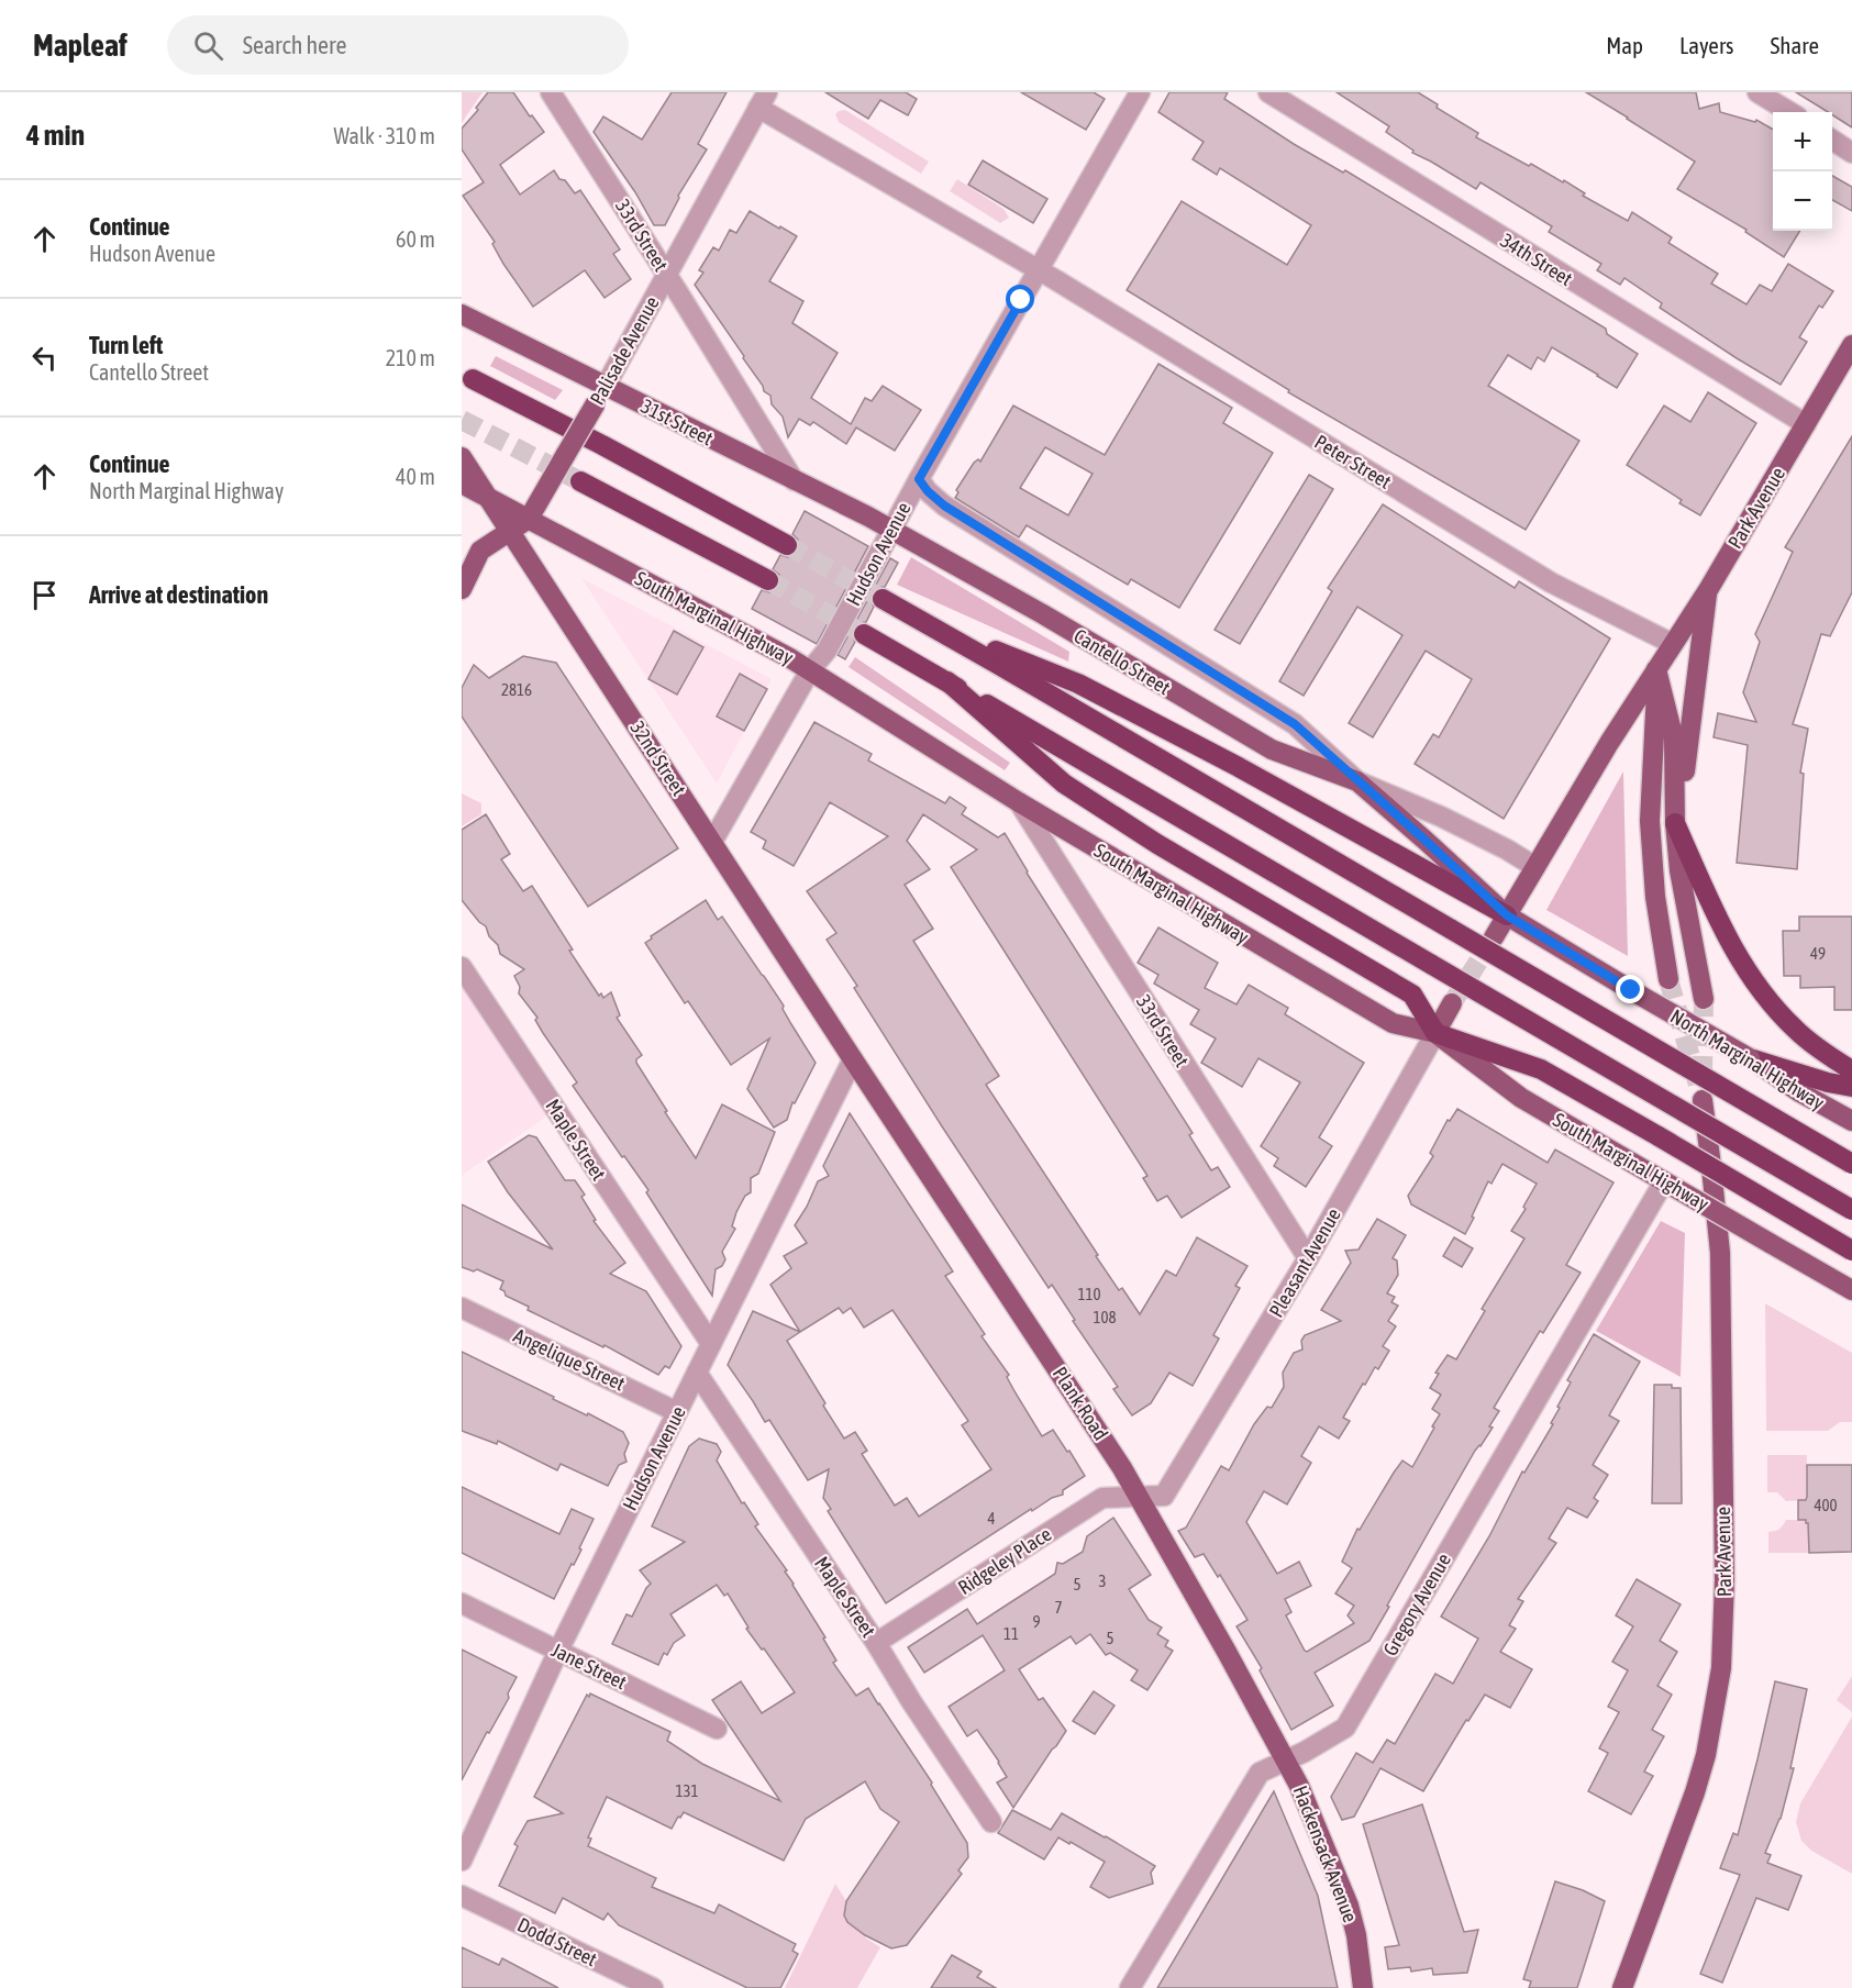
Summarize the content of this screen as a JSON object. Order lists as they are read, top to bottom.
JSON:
{
  "streets": {
    "main road": [
      "Palisade Avenue",
      "31st Street",
      "Park Avenue",
      "South Marginal Highway",
      "Cantello Street",
      "32nd Street",
      "North Marginal Highway",
      "Pleasant Avenue",
      "Plank Road",
      "Hackensack Avenue"
    ],
    "street": [
      "33rd Street",
      "34th Street",
      "Peter Street",
      "Hudson Avenue",
      "Maple Street",
      "Angelique Street",
      "Ridgeley Place",
      "Gregory Avenue",
      "Jane Street",
      "Dodd Street"
    ]
  },
  "crossings": [
    ["33rd Street", "Palisade Avenue"],
    ["33rd Street", "31st Street"],
    ["33rd Street", "South Marginal Highway"],
    ["33rd Street", "Pleasant Avenue"],
    ["34th Street", "Park Avenue"],
    ["Palisade Avenue", "31st Street"],
    ["Palisade Avenue", "Peter Street"],
    ["Palisade Avenue", "South Marginal Highway"],
    ["Palisade Avenue", "32nd Street"],
    ["31st Street", "Hudson Avenue"],
    ["31st Street", "Cantello Street"],
    ["Peter Street", "Park Avenue"],
    ["Peter Street", "Hudson Avenue"],
    ["Park Avenue", "Cantello Street"],
    ["Park Avenue", "North Marginal Highway"],
    ["Hudson Avenue", "South Marginal Highway"],
    ["Hudson Avenue", "Cantello Street"],
    ["Hudson Avenue", "32nd Street"],
    ["Hudson Avenue", "Maple Street"],
    ["Hudson Avenue", "Angelique Street"],
    ["Hudson Avenue", "Plank Road"],
    ["Hudson Avenue", "Jane Street"],
    ["South Marginal Highway", "32nd Street"],
    ["South Marginal Highway", "Pleasant Avenue"],
    ["South Marginal Highway", "Gregory Avenue"],
    ["Cantello Street", "North Marginal Highway"],
    ["32nd Street", "Plank Road"],
    ["Maple Street", "Ridgeley Place"],
    ["Pleasant Avenue", "Plank Road"],
    ["Pleasant Avenue", "Ridgeley Place"],
    ["Plank Road", "Ridgeley Place"],
    ["Plank Road", "Gregory Avenue"],
    ["Plank Road", "Hackensack Avenue"],
    ["Gregory Avenue", "Hackensack Avenue"]
  ],
  "house_numbers": [
    "2816",
    "49",
    "110",
    "108",
    "400",
    "4",
    "3",
    "5",
    "7",
    "9",
    "11",
    "5",
    "131"
  ],
  "page": {
    "header": "Mapleaf",
    "search": "Search here",
    "nav": ["Map", "Layers", "Share"],
    "heading": ["4 min", "Walk · 310 m"],
    "map_buttons": ["+", "−"],
    "list": [
      ["Continue", "Hudson Avenue", "60 m"],
      ["Turn left", "Cantello Street", "210 m"],
      ["Continue", "North Marginal Highway", "40 m"],
      "Arrive at destination"
    ]
  }
}
